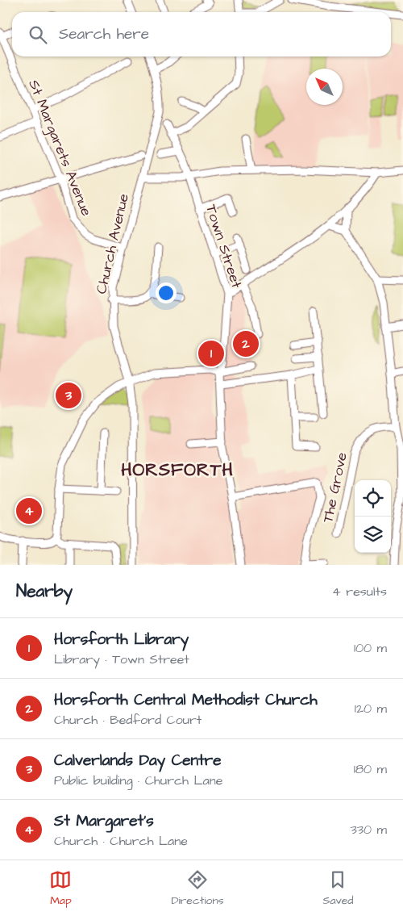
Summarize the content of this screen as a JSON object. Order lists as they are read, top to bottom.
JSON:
{
  "streets": {
    "street": [
      "St Margarets Avenue",
      "Church Avenue",
      "Town Street",
      "The Grove"
    ]
  },
  "crossings": [
    ["St Margarets Avenue", "Church Avenue"]
  ],
  "districts": ["HORSFORTH"],
  "north": "top left",
  "page": {
    "search": "Search here",
    "pins": [
      "2",
      "1",
      "3",
      "4"
    ],
    "heading": ["Nearby", "4 results"],
    "list": [
      {
        "mark": "1",
        "name": "Horsforth Library",
        "note": "Library · Town Street",
        "value": "100 m"
      },
      {
        "mark": "2",
        "name": "Horsforth Central Methodist Church",
        "note": "Church · Bedford Court",
        "value": "120 m"
      },
      {
        "mark": "3",
        "name": "Calverlands Day Centre",
        "note": "Public building · Church Lane",
        "value": "180 m"
      },
      {
        "mark": "4",
        "name": "St Margaret's",
        "note": "Church · Church Lane",
        "value": "330 m"
      }
    ],
    "nav": ["Map", "Directions", "Saved"]
  }
}
